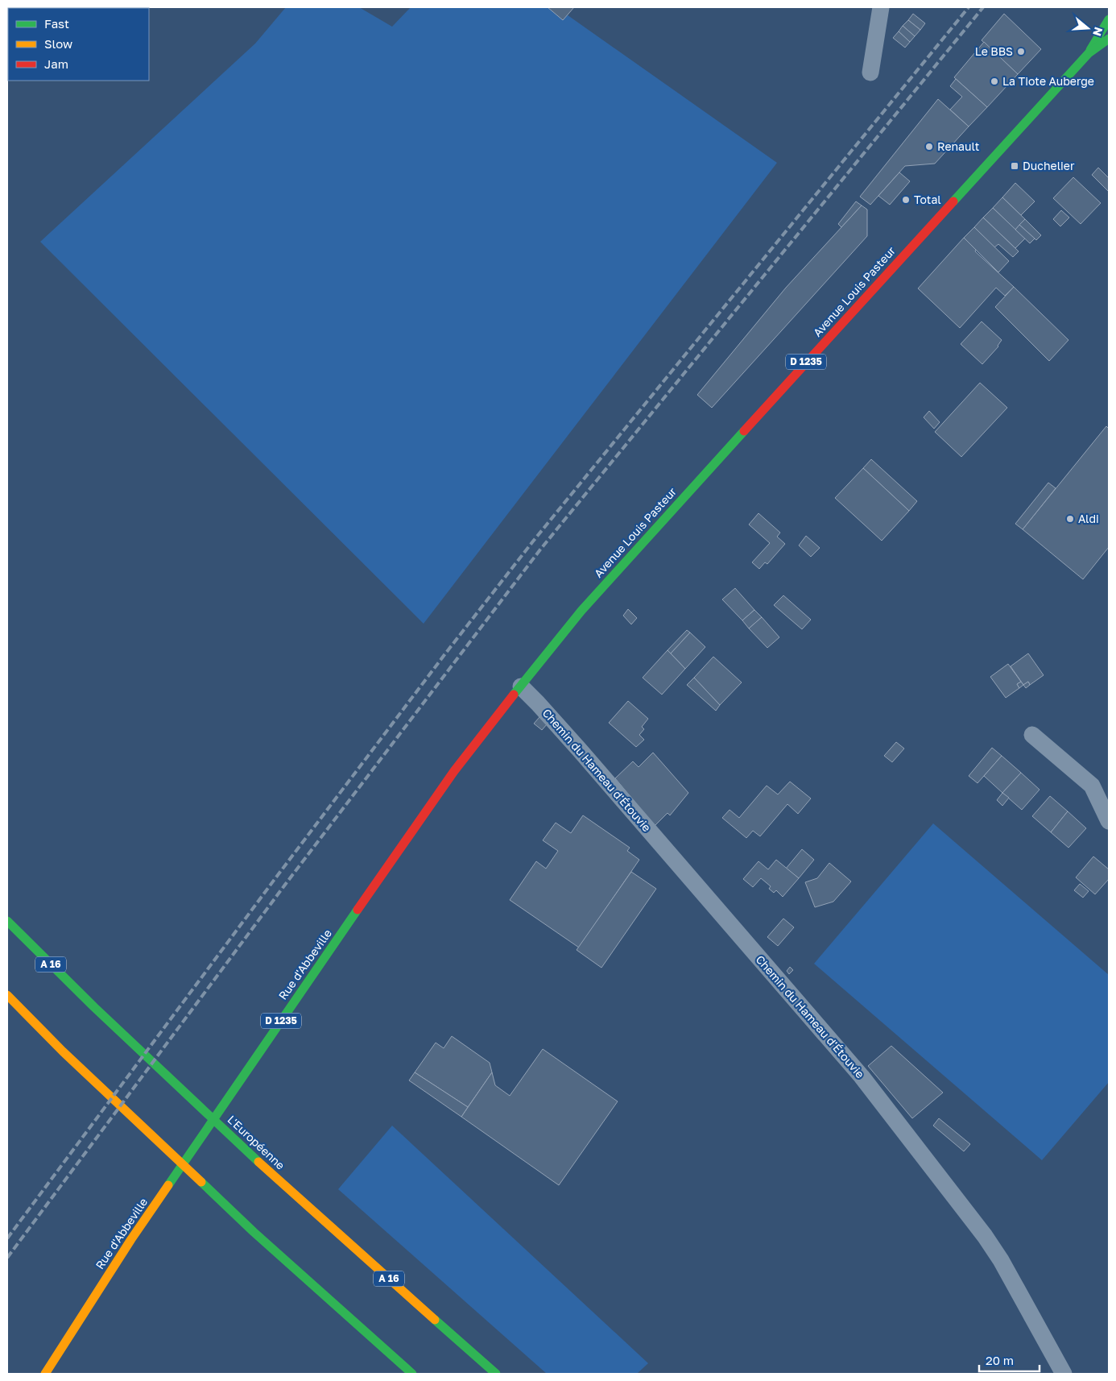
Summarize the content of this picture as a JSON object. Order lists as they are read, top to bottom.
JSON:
{
  "streets": {
    "main road": [
      "Avenue Louis Pasteur",
      "D 1235",
      "A 16",
      "Rue d'Abbeville",
      "L'Européenne"
    ],
    "street": ["Chemin du Hameau d'Étouvie"]
  },
  "crossings": [
    ["Avenue Louis Pasteur", "Chemin du Hameau d'Étouvie"],
    ["Avenue Louis Pasteur", "Rue d'Abbeville"],
    ["Chemin du Hameau d'Étouvie", "Rue d'Abbeville"]
  ],
  "places": {
    "other": [
      "Le BBS",
      "La Tiote Auberge",
      "Renault",
      "Total",
      "Aldi"
    ],
    "transit": ["Duchelier"]
  },
  "legend": ["Fast", "Slow", "Jam"],
  "scale_bar": "20 m",
  "north": "right"
}
